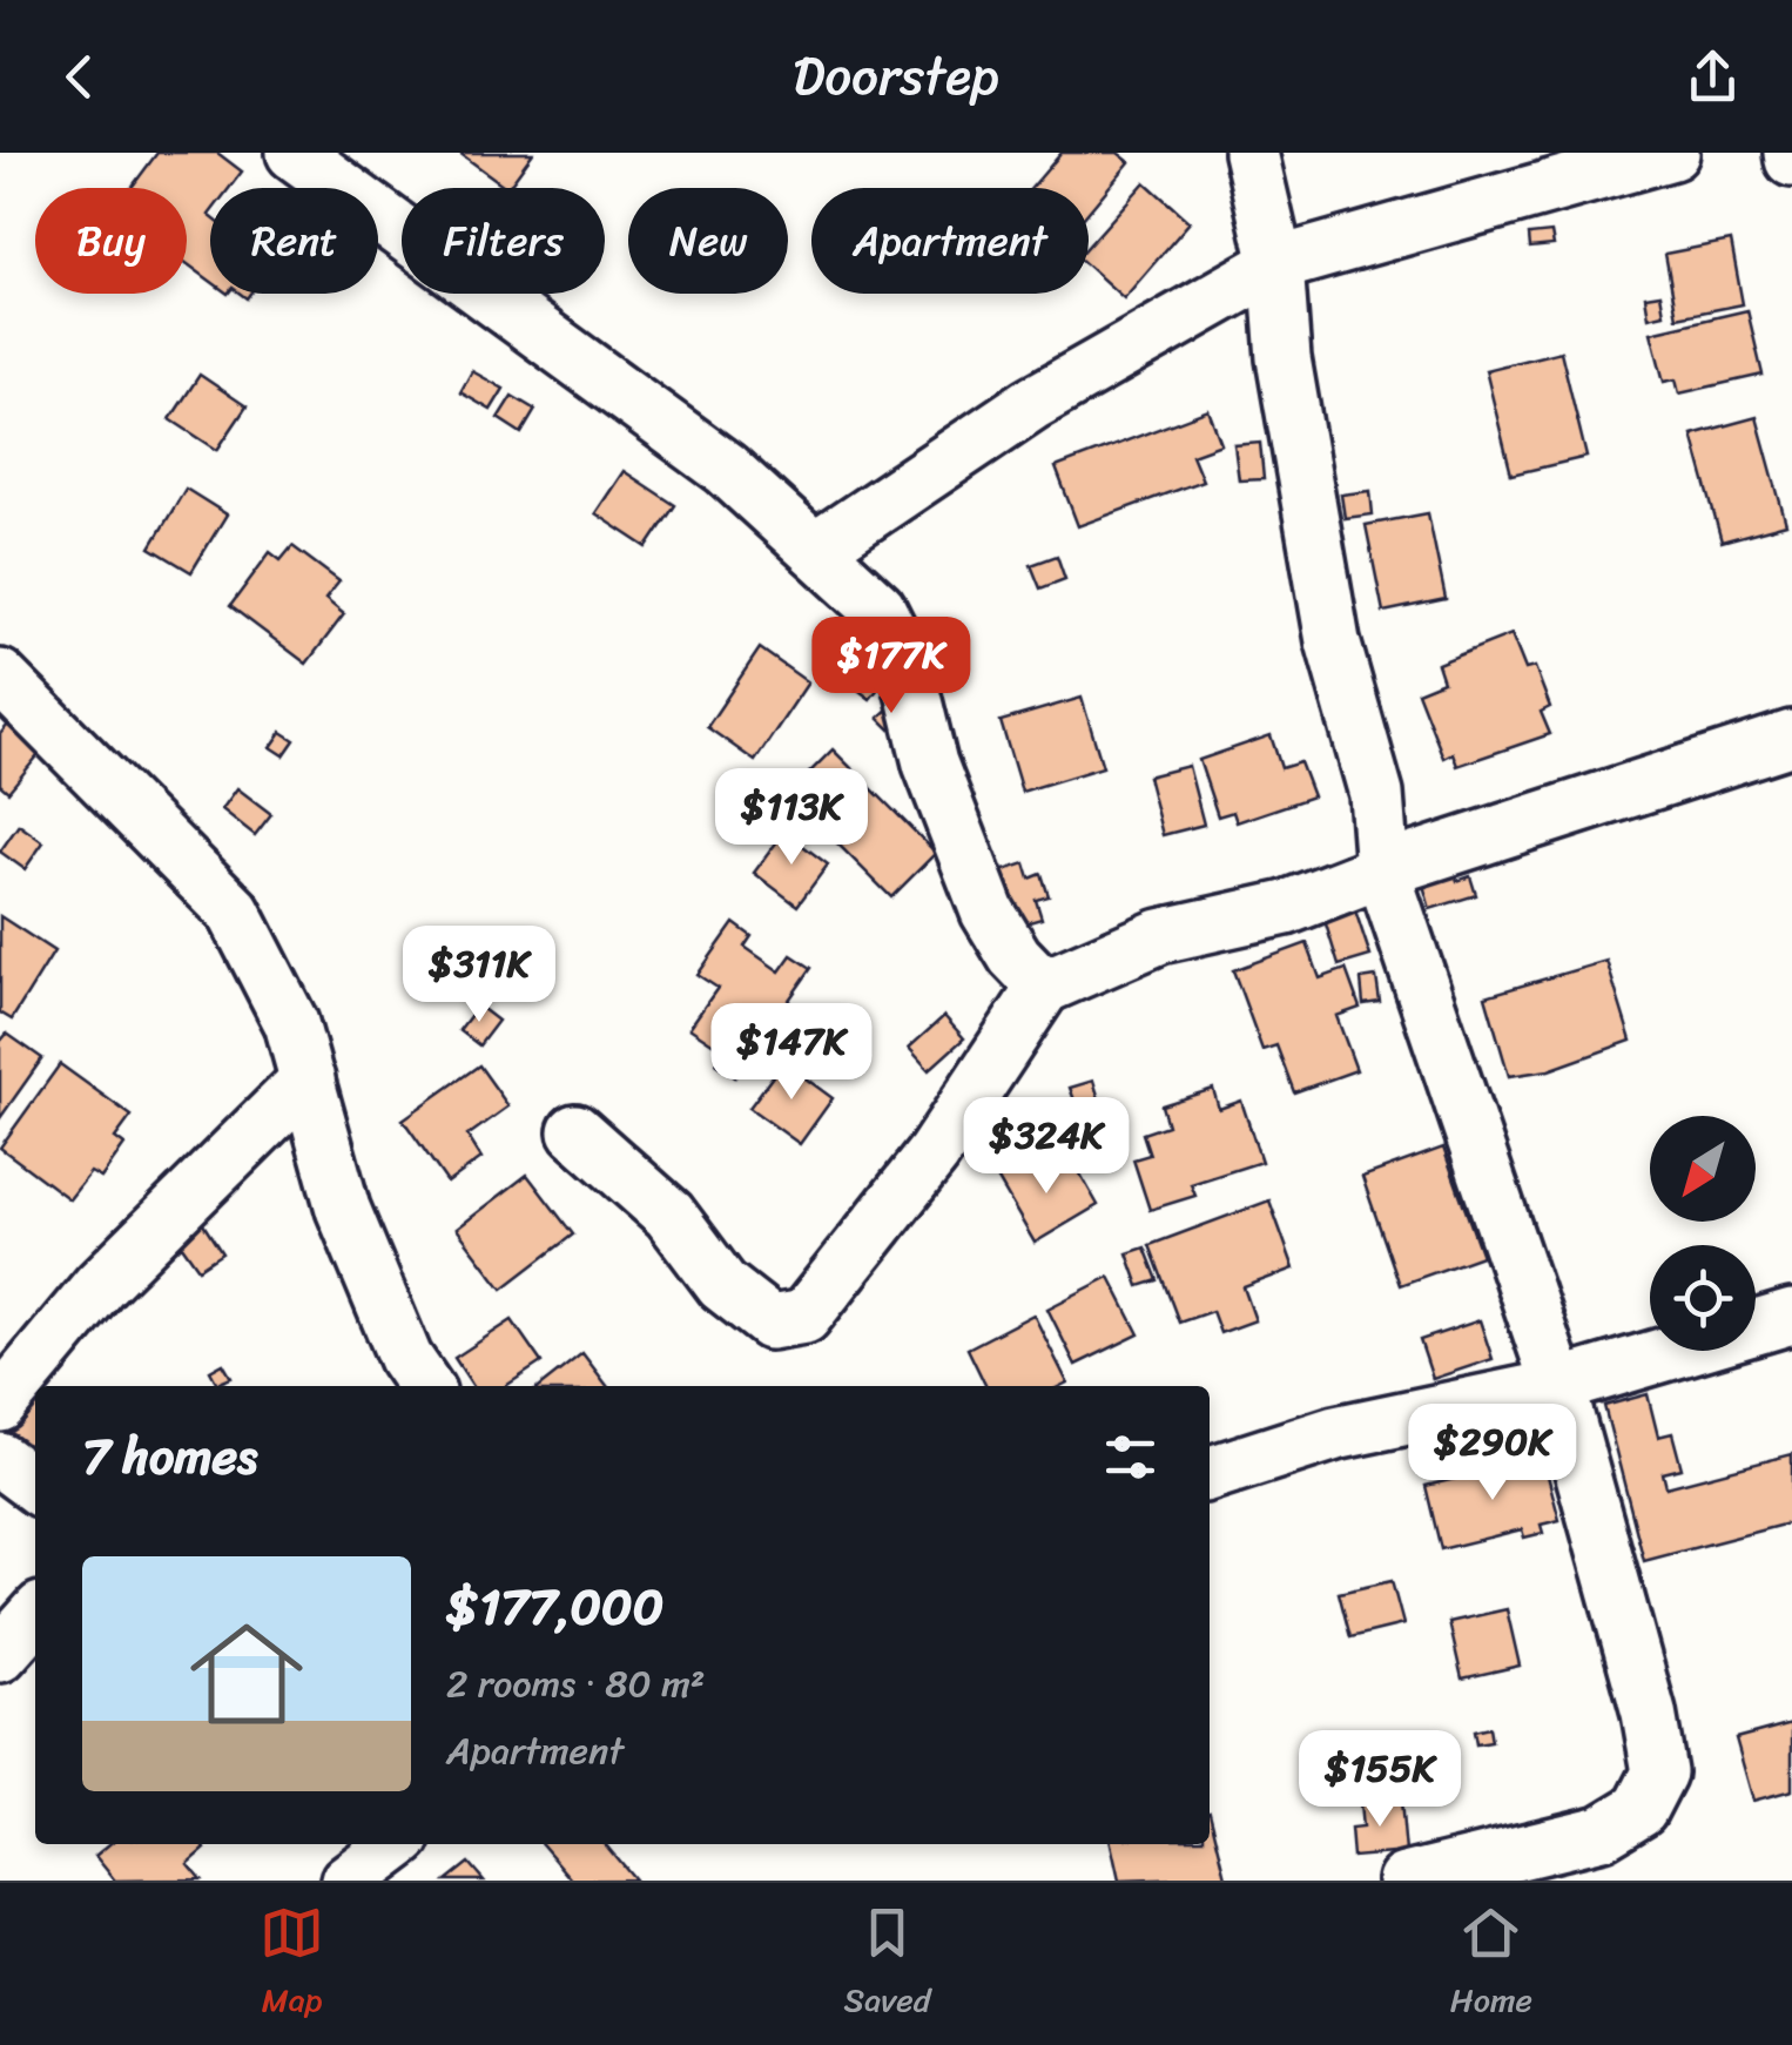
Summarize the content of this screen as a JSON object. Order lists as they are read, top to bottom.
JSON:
{
  "north": "bottom left",
  "page": {
    "header": "Doorstep",
    "chip": [
      "Buy",
      "Rent",
      "Filters",
      "New",
      "Apartment"
    ],
    "price": [
      "$177K",
      "$113K",
      "$311K",
      "$147K",
      "$324K",
      "$290K",
      "$155K"
    ],
    "heading": "7 homes",
    "list": [
      {
        "name": "$177,000",
        "note": "2 rooms · 80 m² · Apartment"
      }
    ],
    "tabs": ["Map", "Saved", "Home"]
  }
}
